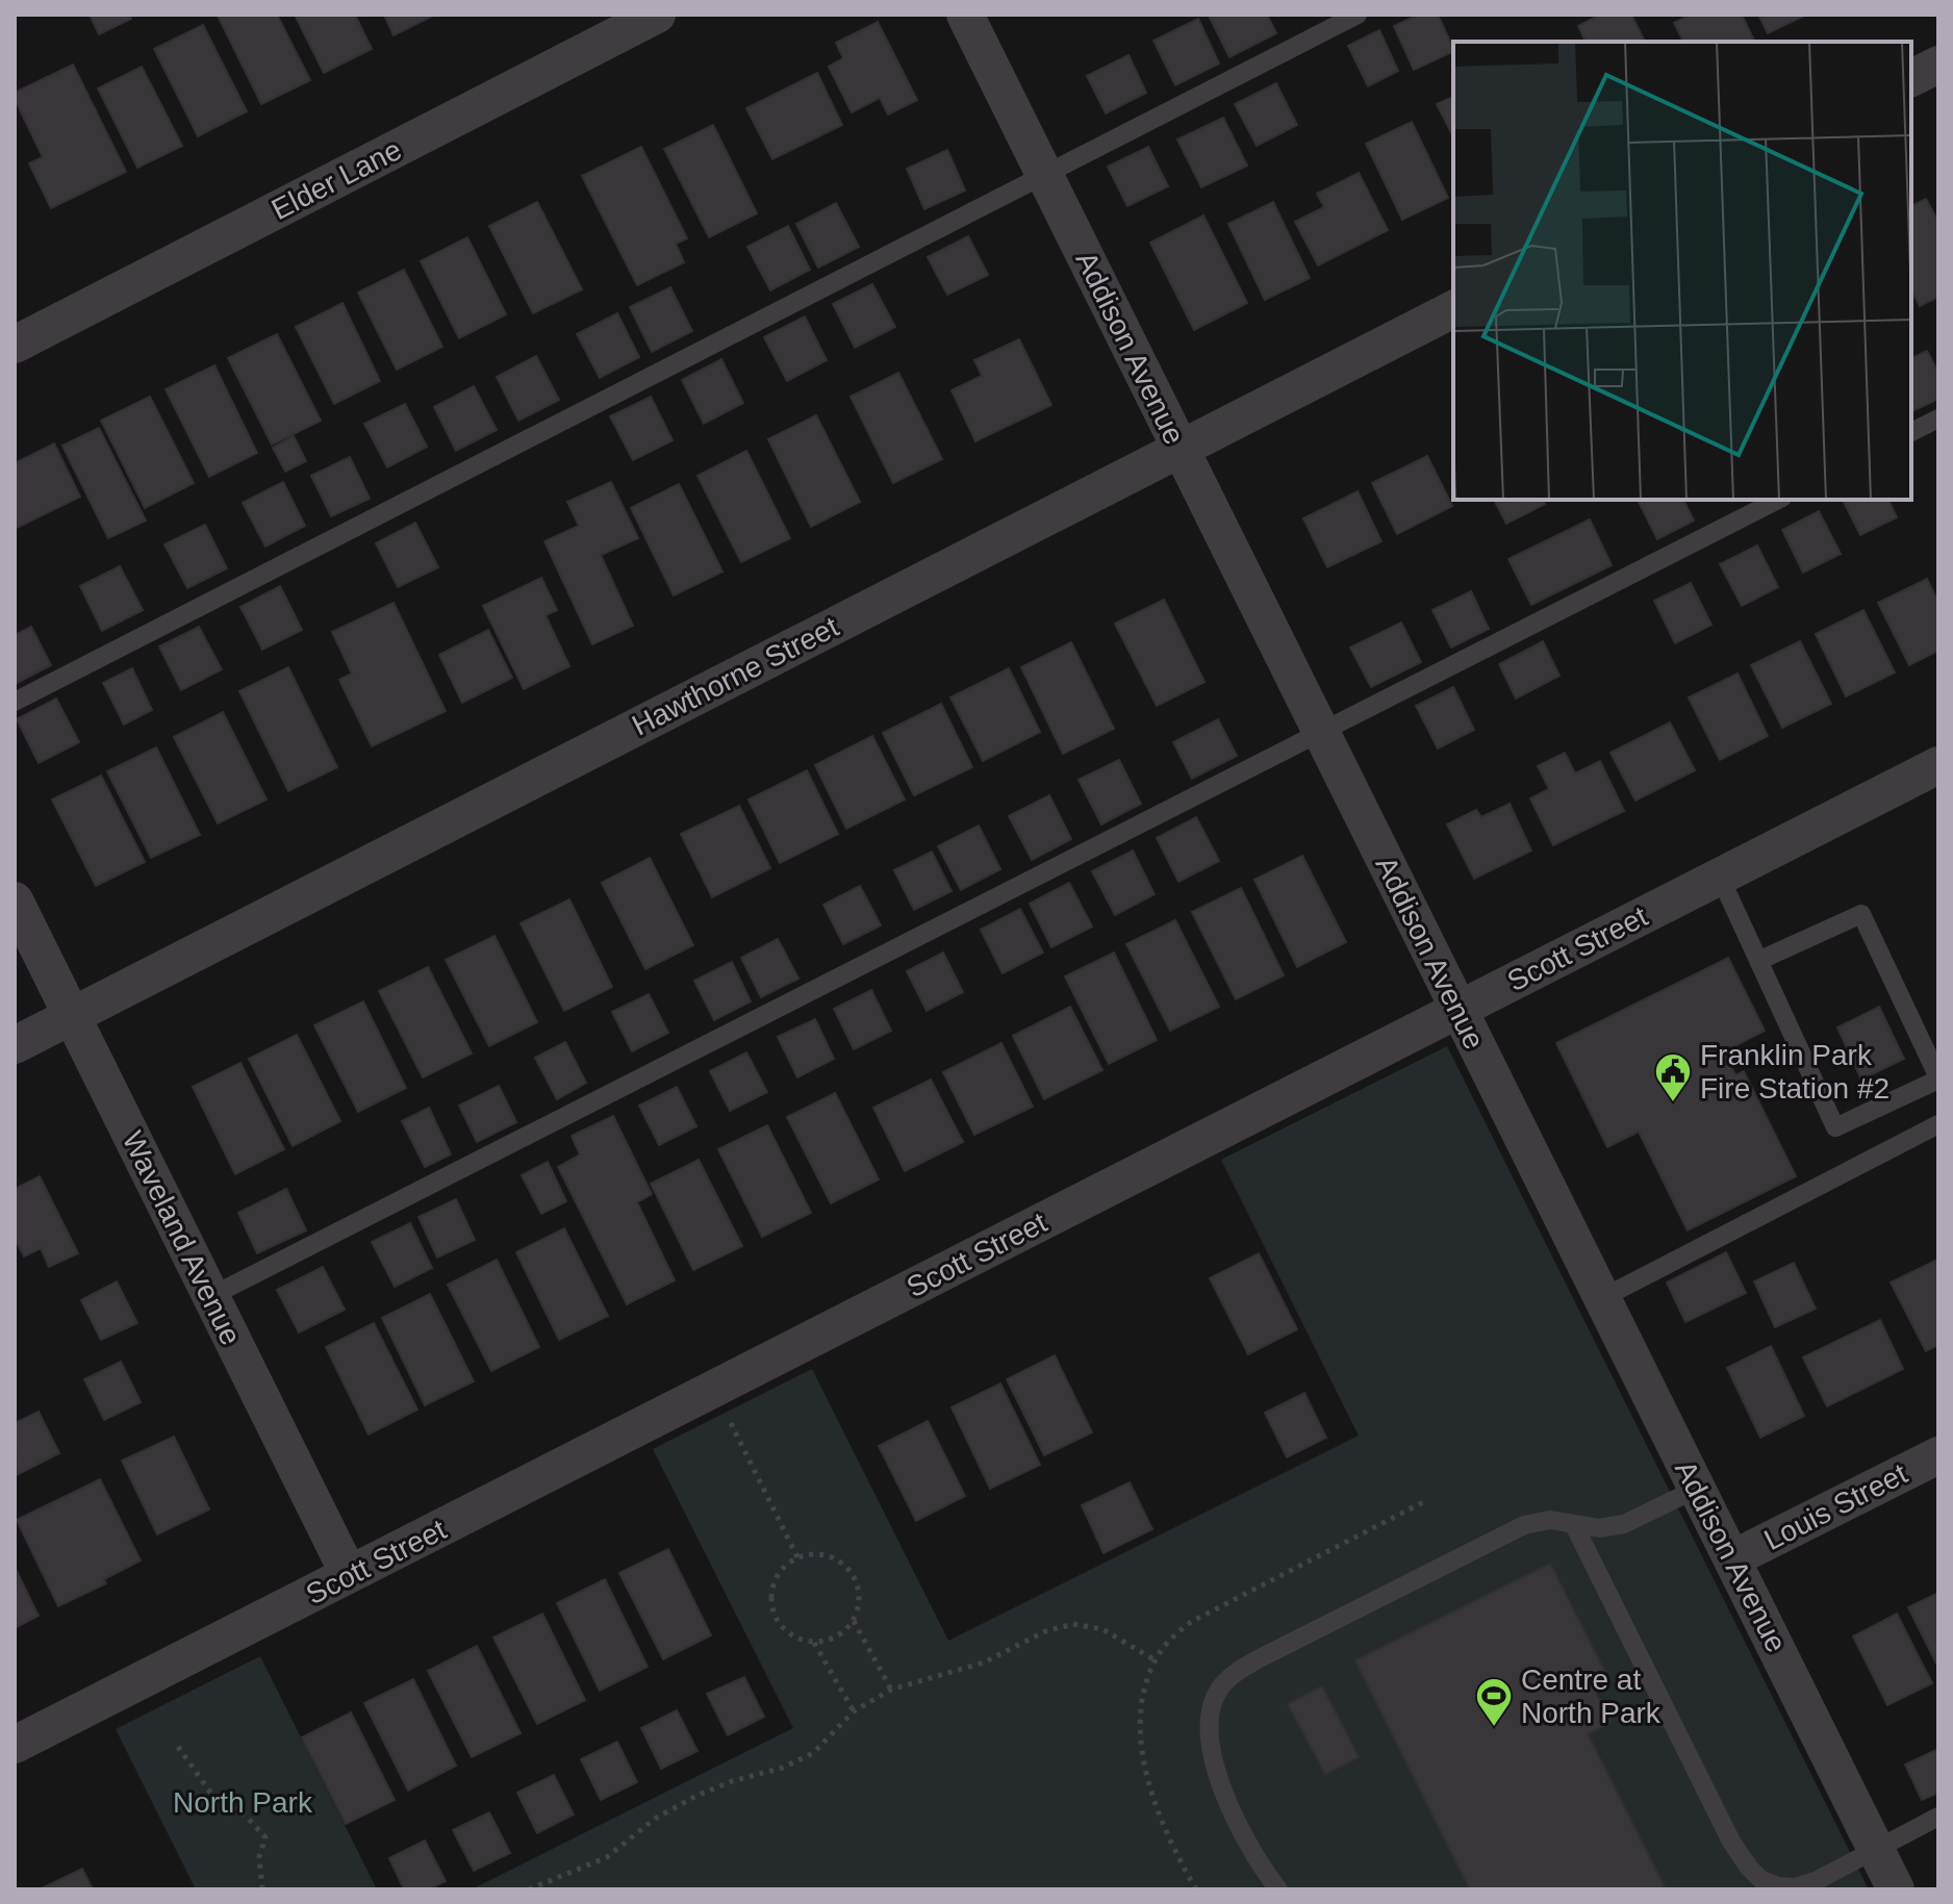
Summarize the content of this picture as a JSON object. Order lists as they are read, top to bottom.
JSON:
{
  "streets": {
    "street": [
      "Elder Lane",
      "Addison Avenue",
      "Hawthorne Street",
      "Scott Street",
      "Waveland Avenue",
      "Louis Street"
    ]
  },
  "crossings": [
    ["Addison Avenue", "Hawthorne Street"],
    ["Addison Avenue", "Scott Street"],
    ["Addison Avenue", "Louis Street"],
    ["Hawthorne Street", "Waveland Avenue"],
    ["Scott Street", "Waveland Avenue"]
  ],
  "parks": ["North Park"],
  "places": {
    "public building": ["Franklin Park Fire Station #2"],
    "sports": ["Centre at North Park"]
  }
}
